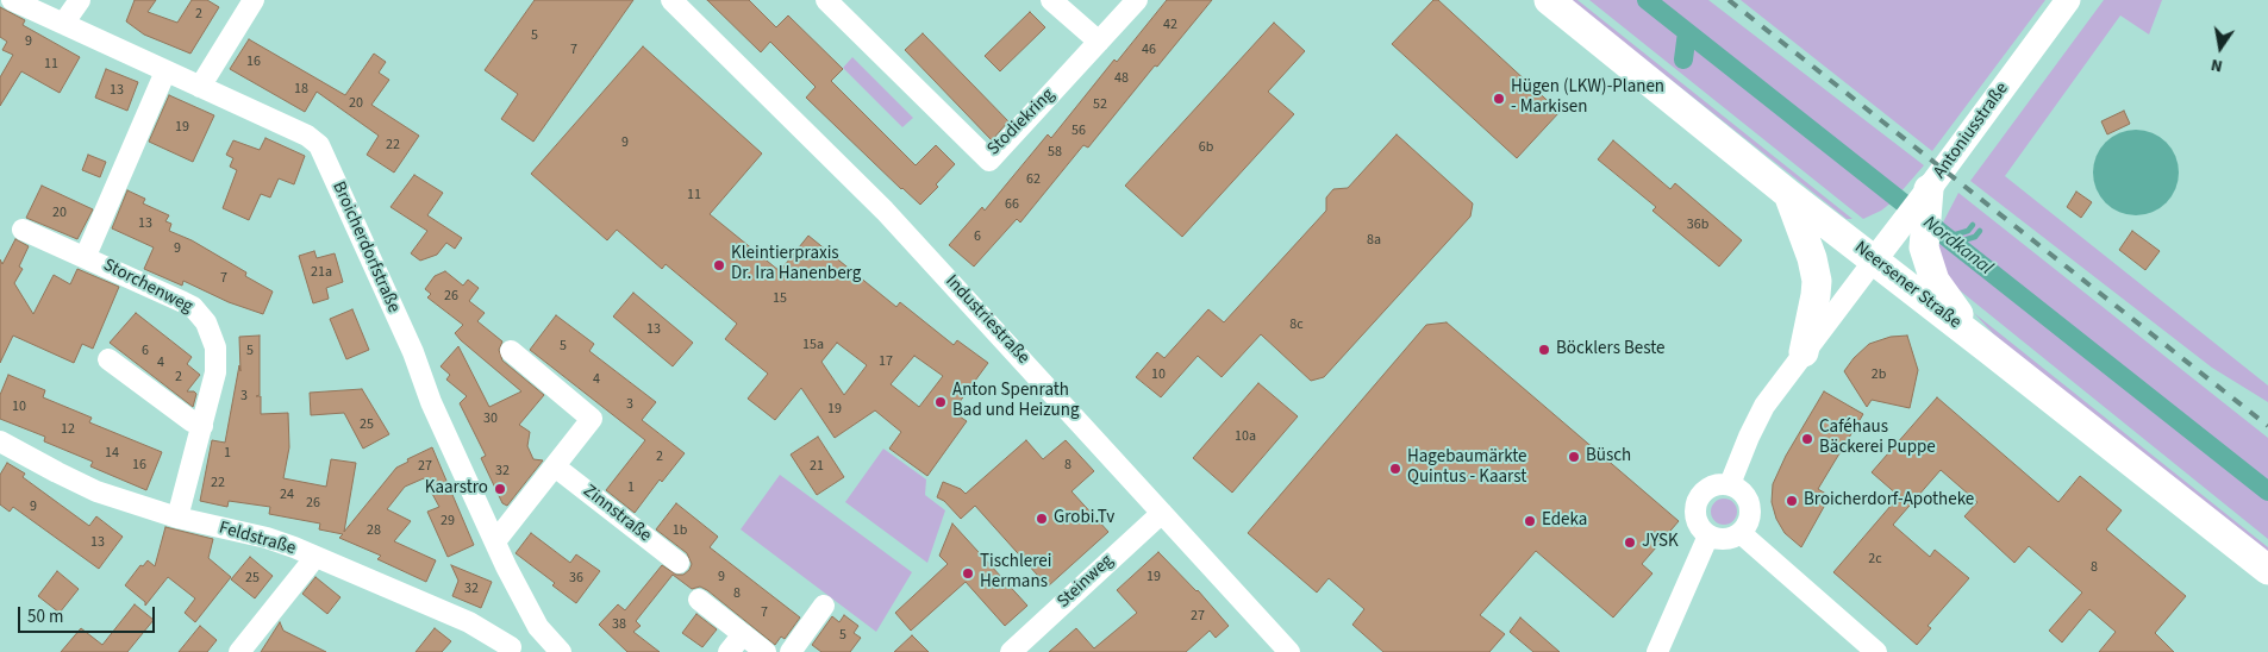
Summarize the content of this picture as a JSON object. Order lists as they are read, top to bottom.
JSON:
{
  "streets": {
    "main road": ["Neersener Straße"],
    "street": [
      "Stodiekring",
      "Antoniusstraße",
      "Broicherdorfstraße",
      "Storchenweg",
      "Industriestraße",
      "Zinnstraße",
      "Feldstraße",
      "Steinweg"
    ]
  },
  "crossings": [
    ["Antoniusstraße", "Neersener Straße"],
    ["Broicherdorfstraße", "Storchenweg"],
    ["Storchenweg", "Feldstraße"],
    ["Industriestraße", "Steinweg"]
  ],
  "water": ["Nordkanal"],
  "places": [
    "Hügen (LKW)-Planen - Markisen",
    "Kleintierpraxis Dr. Ira Hanenberg",
    "Böcklers Beste",
    "Anton Spenrath Bad und Heizung",
    "Caféhaus Bäckerei Puppe",
    "Büsch",
    "Hagebaumärkte Quintus - Kaarst",
    "Kaarstro",
    "Broicherdorf-Apotheke",
    "Grobi.Tv",
    "Edeka",
    "JYSK",
    "Tischlerei Hermans"
  ],
  "house_numbers": [
    "2",
    "42",
    "5",
    "9",
    "7",
    "46",
    "16",
    "11",
    "48",
    "18",
    "13",
    "20",
    "52",
    "19",
    "56",
    "9",
    "22",
    "6b",
    "58",
    "62",
    "11",
    "66",
    "20",
    "13",
    "36b",
    "6",
    "8a",
    "9",
    "21a",
    "7",
    "26",
    "15",
    "8c",
    "13",
    "15a",
    "5",
    "6",
    "5",
    "17",
    "4",
    "10",
    "2b",
    "2",
    "4",
    "3",
    "3",
    "10",
    "19",
    "30",
    "25",
    "12",
    "10a",
    "14",
    "1",
    "2",
    "16",
    "8",
    "27",
    "21",
    "32",
    "22",
    "1",
    "24",
    "26",
    "9",
    "29",
    "28",
    "1b",
    "13",
    "2c",
    "8",
    "9",
    "19",
    "25",
    "36",
    "32",
    "8",
    "7",
    "27",
    "38",
    "5"
  ],
  "scale_bar": "50 m",
  "north": "bottom"
}
